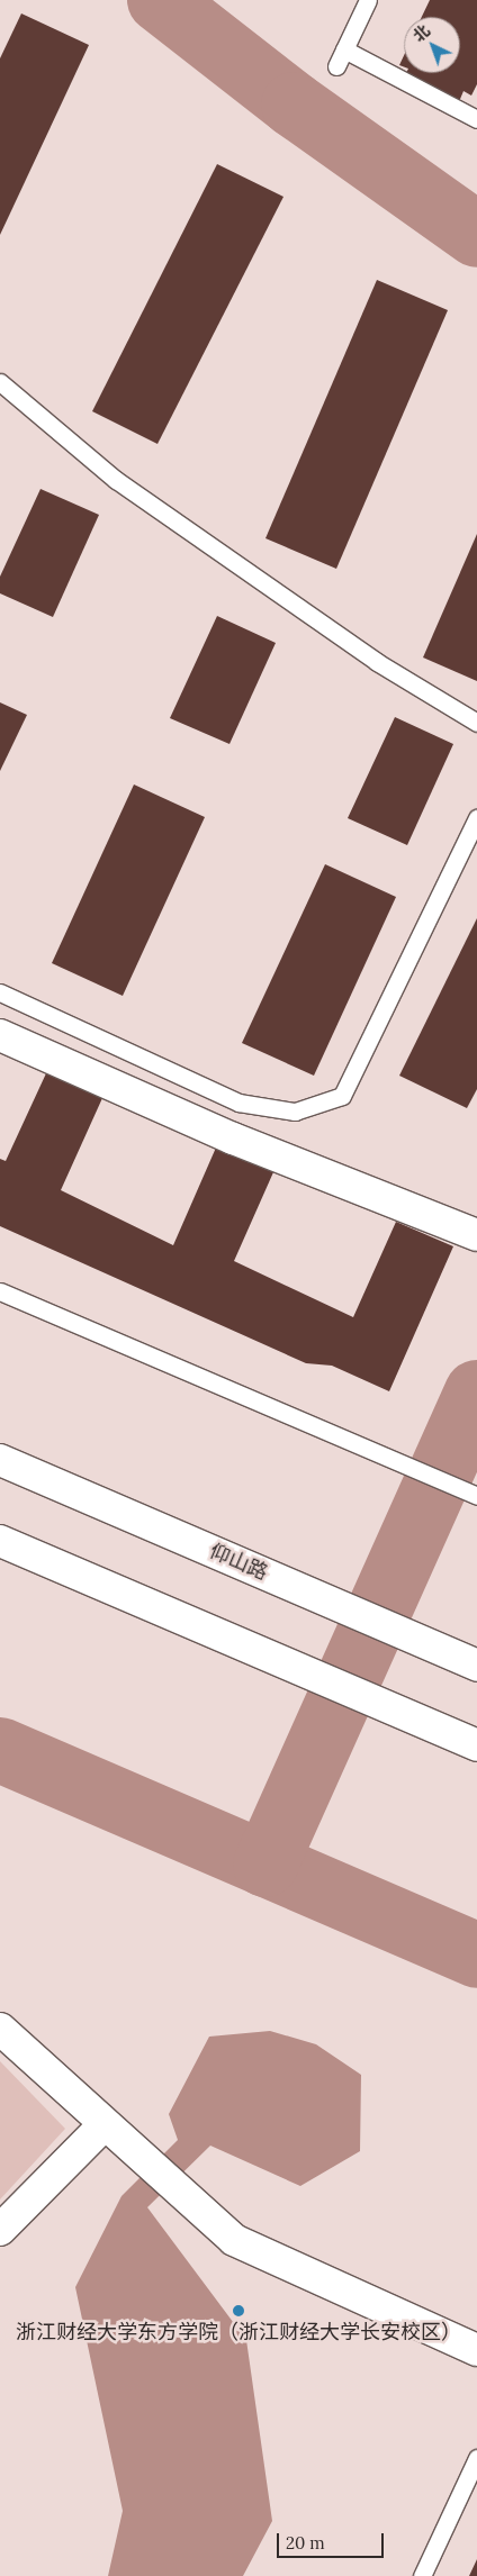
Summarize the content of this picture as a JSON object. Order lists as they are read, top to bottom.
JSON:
{
  "streets": {
    "street": ["仰山路"]
  },
  "places": ["浙江财经大学东方学院（浙江财经大学长安校区）"],
  "scale_bar": "20 m",
  "north": "top left"
}
